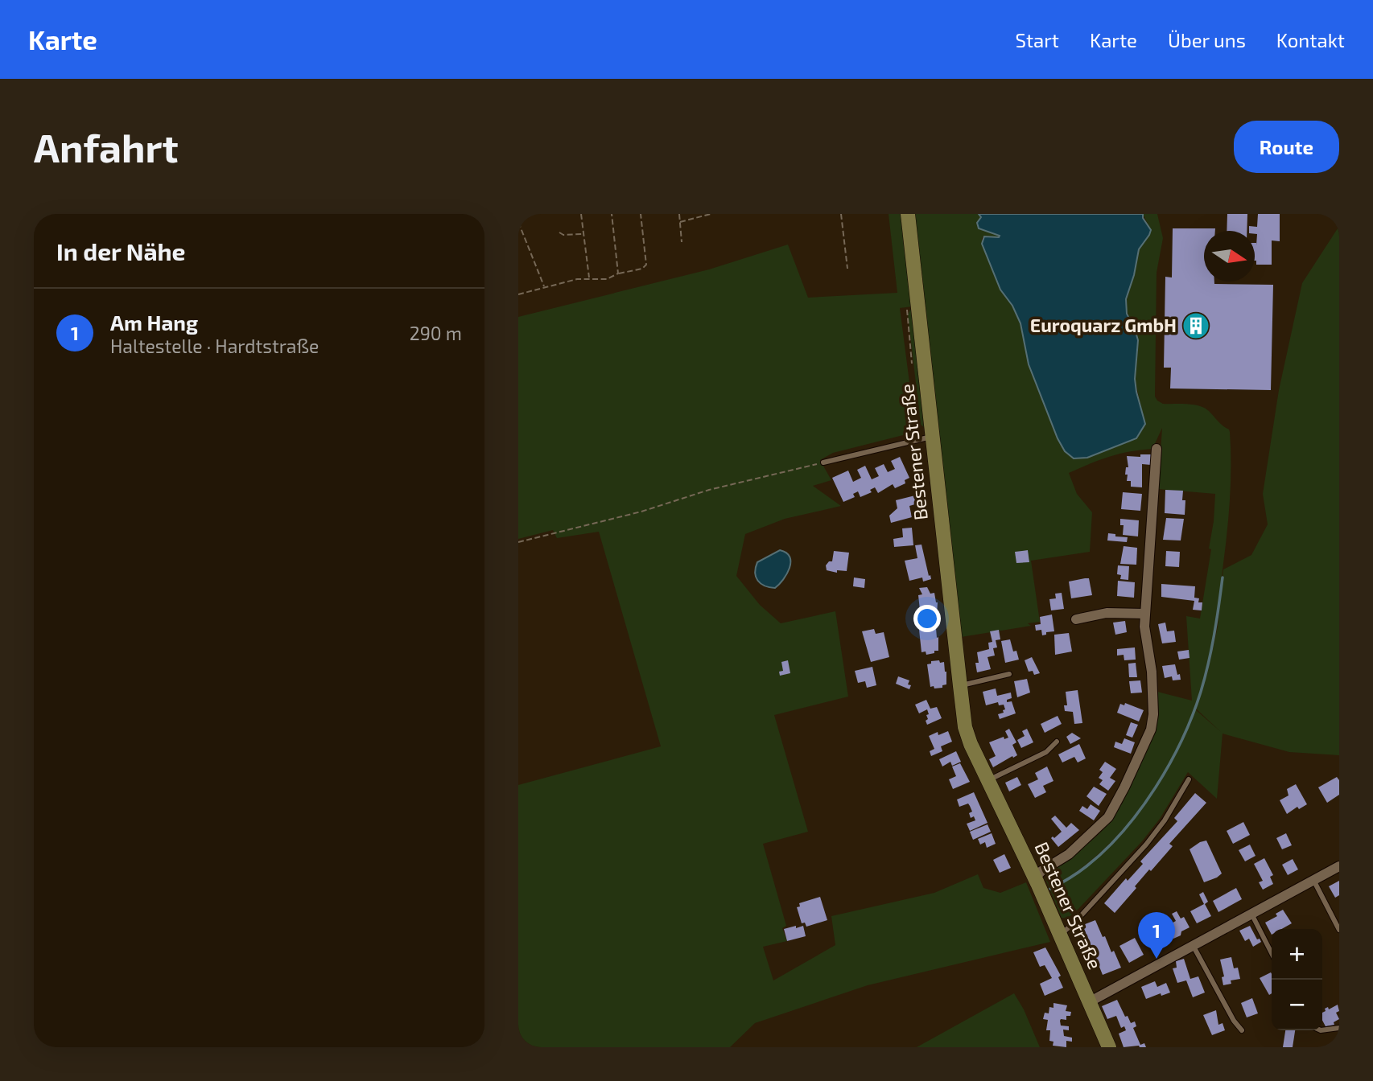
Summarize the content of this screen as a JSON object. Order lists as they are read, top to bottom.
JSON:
{
  "streets": {
    "street": ["Bestener Straße"]
  },
  "places": {
    "building": ["Euroquarz GmbH"]
  },
  "north": "right",
  "page": {
    "header": "Karte",
    "nav": [
      "Start",
      "Karte",
      "Über uns",
      "Kontakt"
    ],
    "buttons": "Route",
    "title": "Anfahrt",
    "heading": "In der Nähe",
    "list": [
      {
        "mark": "1",
        "name": "Am Hang",
        "note": "Haltestelle · Hardtstraße",
        "value": "290 m"
      }
    ],
    "pins": "1",
    "map_buttons": ["+", "−"]
  }
}
